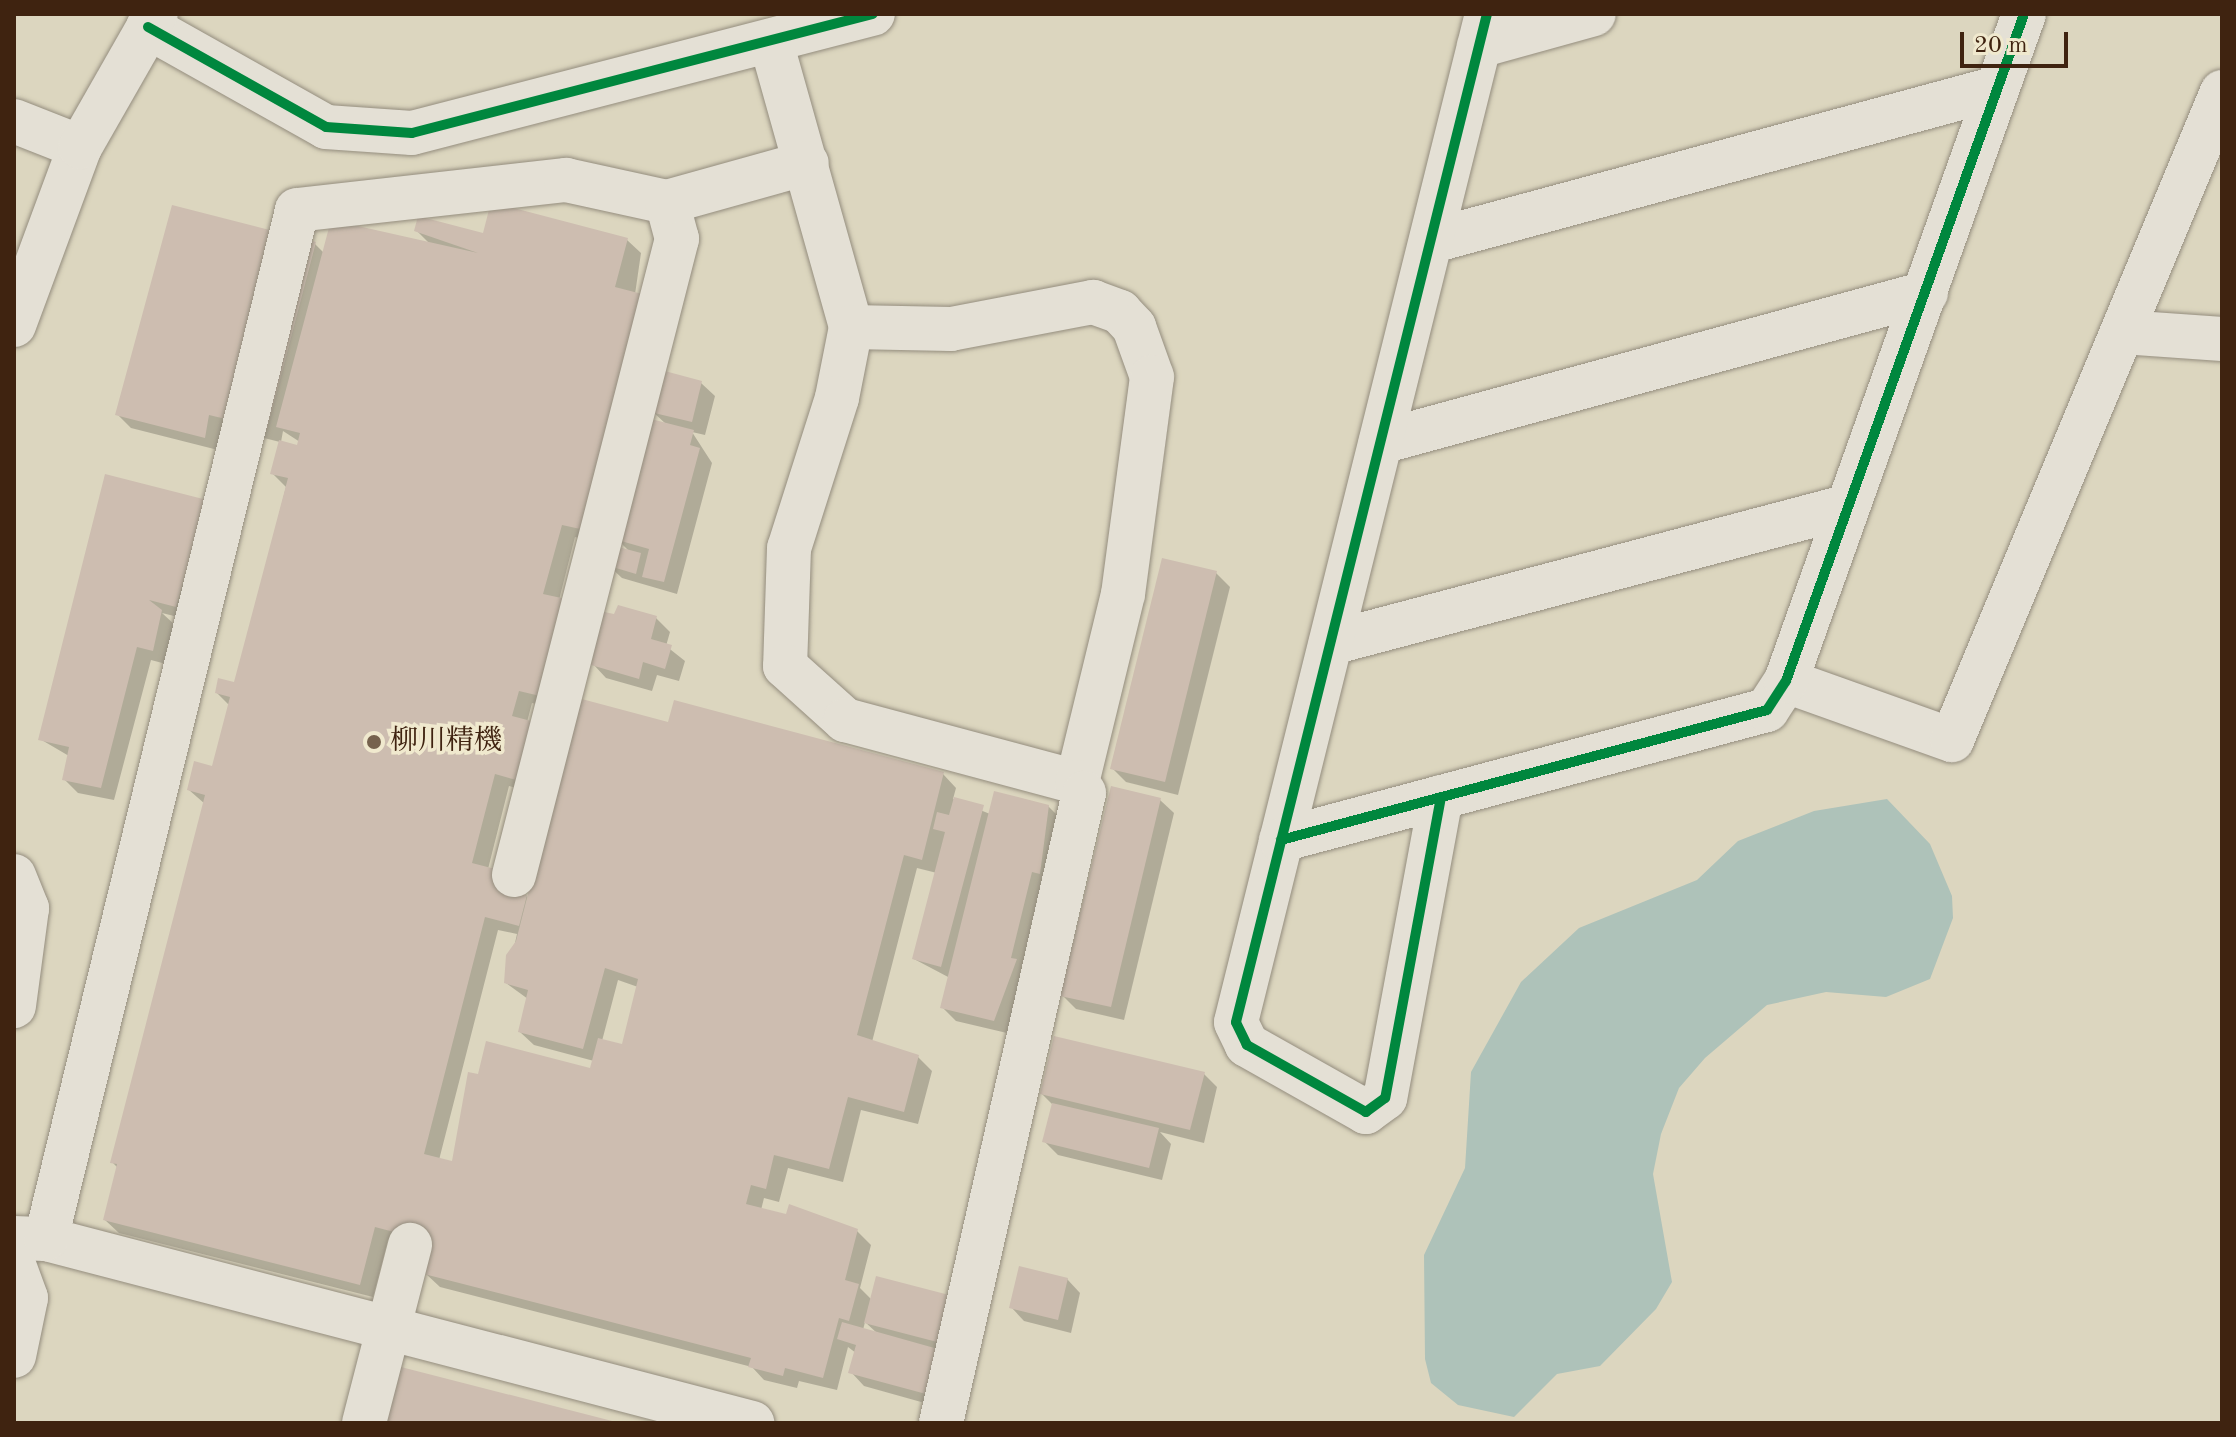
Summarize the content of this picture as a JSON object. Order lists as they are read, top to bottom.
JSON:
{
  "places": ["柳川精機"],
  "scale_bar": "20 m"
}
